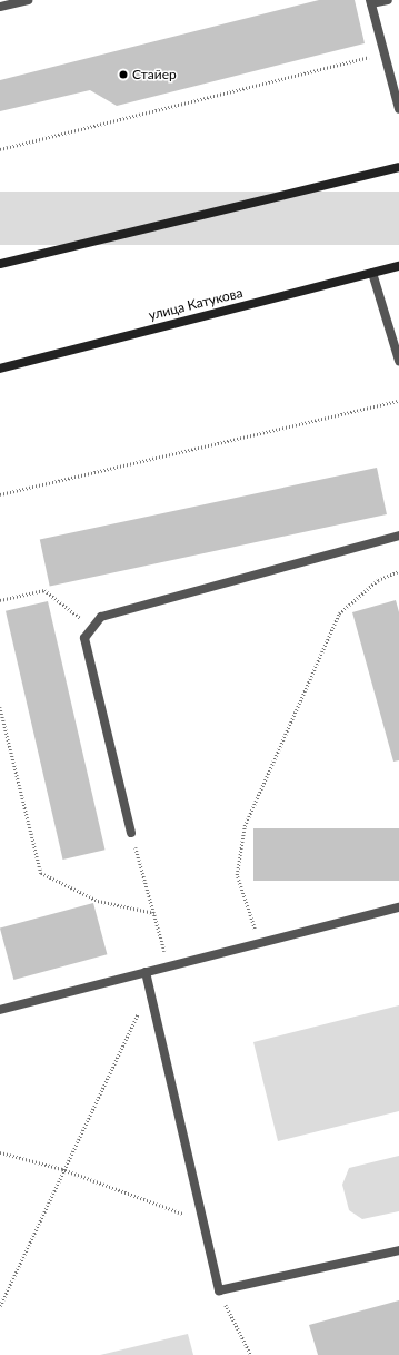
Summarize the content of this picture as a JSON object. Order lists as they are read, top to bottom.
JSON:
{
  "streets": {
    "main road": ["улица Катукова"]
  },
  "places": ["Стайер"]
}
